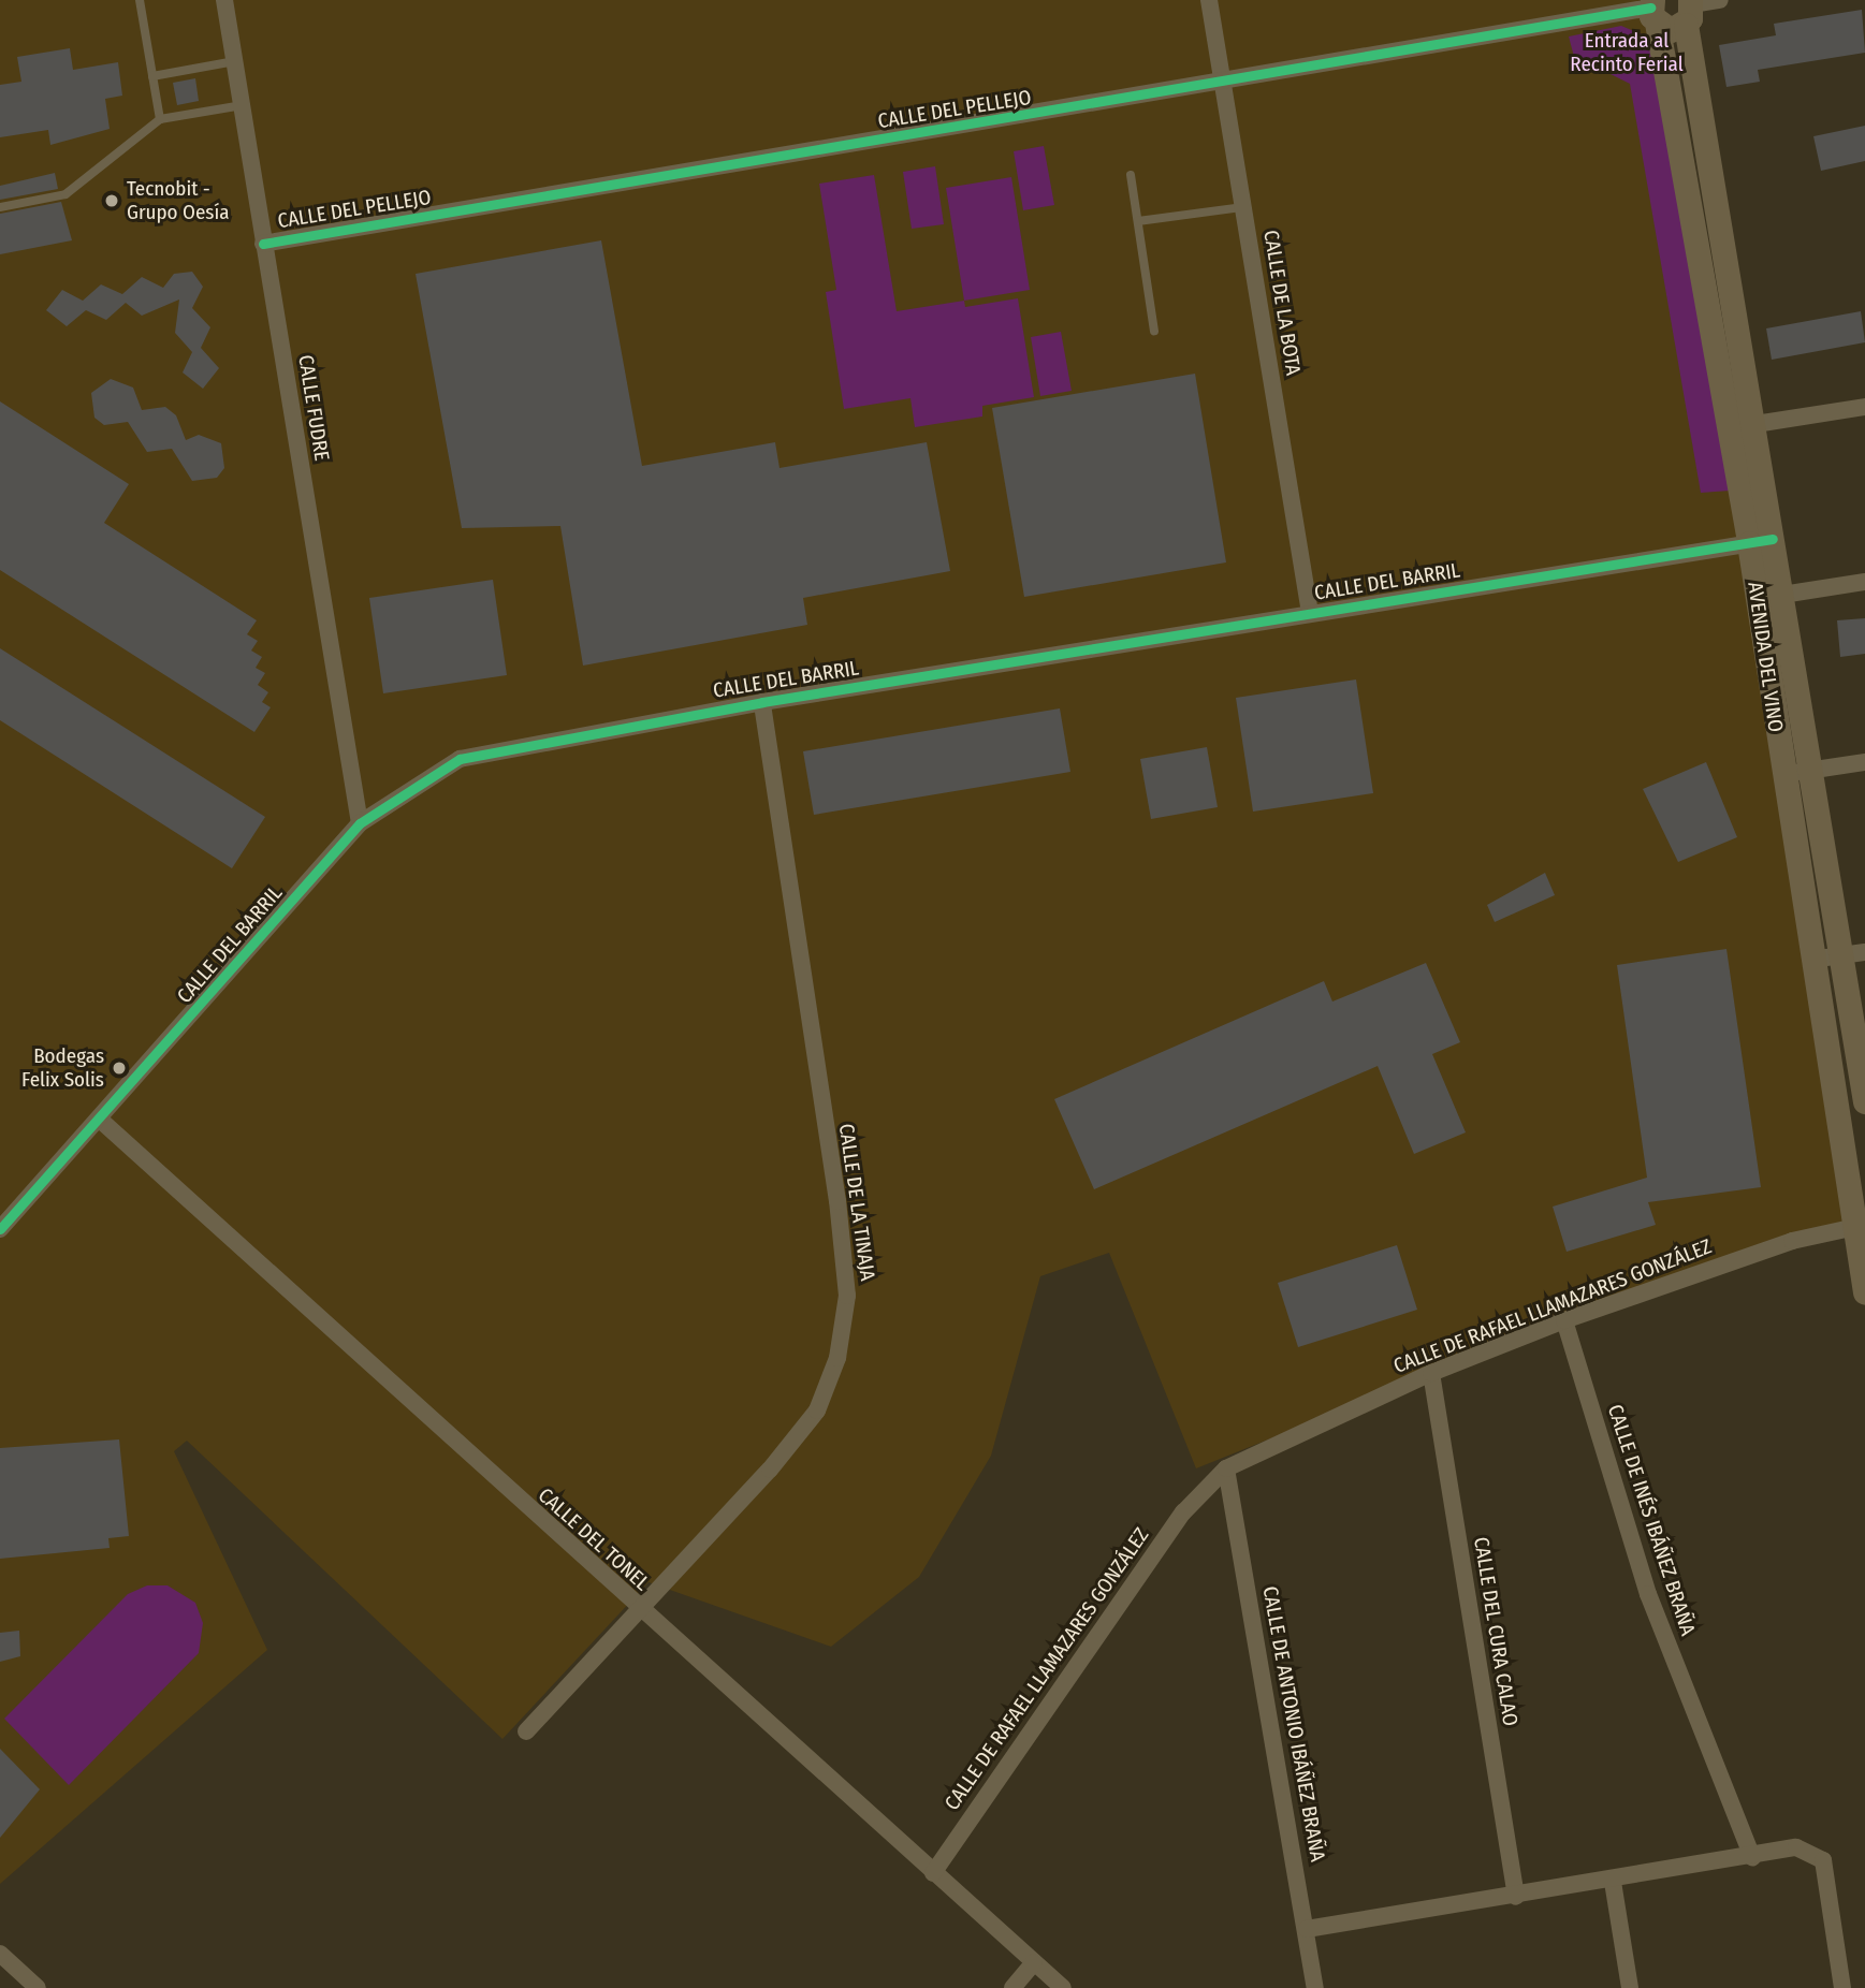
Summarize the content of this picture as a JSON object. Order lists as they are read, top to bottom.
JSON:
{
  "streets": {
    "street": [
      "CALLE DEL PELLEJO",
      "CALLE DE LA BOTA",
      "CALLE FUDRE",
      "CALLE DEL BARRIL",
      "AVENIDA DEL VINO",
      "CALLE DE LA TINAJA",
      "CALLE DE RAFAEL LLAMAZARES GONZÁLEZ",
      "CALLE DE INÉS IBÁÑEZ BRAÑA",
      "CALLE DEL TONEL",
      "CALLE DEL CURA CALAO",
      "CALLE DE ANTONIO IBÁÑEZ BRAÑA"
    ]
  },
  "crossings": [
    ["CALLE DEL PELLEJO", "CALLE DE LA BOTA"],
    ["CALLE DEL PELLEJO", "CALLE FUDRE"],
    ["CALLE DEL PELLEJO", "AVENIDA DEL VINO"],
    ["CALLE DE LA BOTA", "CALLE DEL BARRIL"],
    ["CALLE FUDRE", "CALLE DEL BARRIL"],
    ["CALLE DEL BARRIL", "AVENIDA DEL VINO"],
    ["CALLE DEL BARRIL", "CALLE DE LA TINAJA"],
    ["CALLE DEL BARRIL", "CALLE DEL TONEL"],
    ["AVENIDA DEL VINO", "CALLE DE RAFAEL LLAMAZARES GONZÁLEZ"],
    ["CALLE DE LA TINAJA", "CALLE DEL TONEL"],
    ["CALLE DE RAFAEL LLAMAZARES GONZÁLEZ", "CALLE DE INÉS IBÁÑEZ BRAÑA"],
    ["CALLE DE RAFAEL LLAMAZARES GONZÁLEZ", "CALLE DEL TONEL"],
    ["CALLE DE RAFAEL LLAMAZARES GONZÁLEZ", "CALLE DEL CURA CALAO"],
    ["CALLE DE RAFAEL LLAMAZARES GONZÁLEZ", "CALLE DE ANTONIO IBÁÑEZ BRAÑA"]
  ],
  "parks": ["Entrada al Recinto Ferial"],
  "places": ["Tecnobit - Grupo Oesía", "Bodegas Felix Solis"]
}
